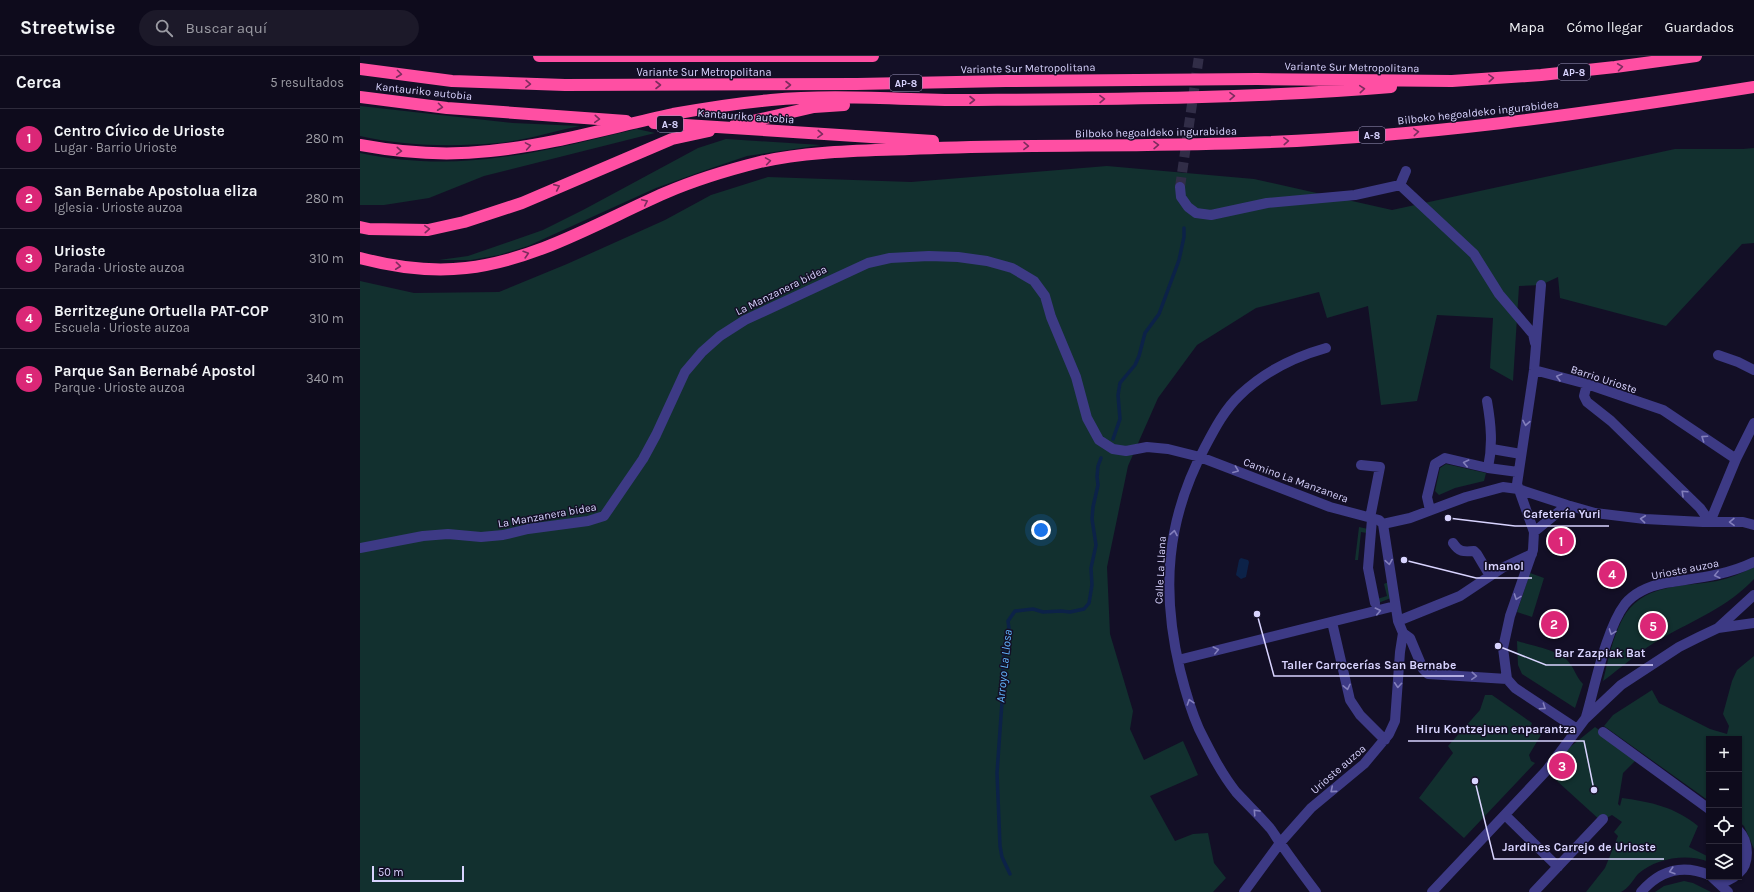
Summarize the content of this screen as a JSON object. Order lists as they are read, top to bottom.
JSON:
{
  "streets": {
    "highway": [
      "Variante Sur Metropolitana",
      "AP-8",
      "Kantauriko autobia",
      "Bilboko hegoaldeko ingurabidea",
      "A-8"
    ],
    "street": [
      "La Manzanera bidea",
      "Barrio Urioste",
      "Camino La Manzanera",
      "Urioste auzoa",
      "Calle La Llana"
    ]
  },
  "crossings": [
    ["Kantauriko autobia", "Bilboko hegoaldeko ingurabidea"],
    ["La Manzanera bidea", "Camino La Manzanera"],
    ["La Manzanera bidea", "Calle La Llana"],
    ["Camino La Manzanera", "Calle La Llana"],
    ["Urioste auzoa", "Calle La Llana"]
  ],
  "one_way": ["Camino La Manzanera", "Calle La Llana"],
  "water": ["Arroyo La Llosa"],
  "places": [
    "Cafetería Yuri",
    "Imanol",
    "Taller Carrocerías San Bernabe",
    "Bar Zazpiak Bat",
    "Jardines Carrejo de Urioste",
    "Hiru Kontzejuen enparantza"
  ],
  "scale_bar": "50 m",
  "page": {
    "header": "Streetwise",
    "search": "Buscar aquí",
    "nav": ["Mapa", "Cómo llegar", "Guardados"],
    "heading": ["Cerca", "5 resultados"],
    "list": [
      {
        "mark": "1",
        "name": "Centro Cívico de Urioste",
        "note": "Lugar · Barrio Urioste",
        "value": "280 m"
      },
      {
        "mark": "2",
        "name": "San Bernabe Apostolua eliza",
        "note": "Iglesia · Urioste auzoa",
        "value": "280 m"
      },
      {
        "mark": "3",
        "name": "Urioste",
        "note": "Parada · Urioste auzoa",
        "value": "310 m"
      },
      {
        "mark": "4",
        "name": "Berritzegune Ortuella PAT-COP",
        "note": "Escuela · Urioste auzoa",
        "value": "310 m"
      },
      {
        "mark": "5",
        "name": "Parque San Bernabé Apostol",
        "note": "Parque · Urioste auzoa",
        "value": "340 m"
      }
    ],
    "pins": [
      "1",
      "4",
      "2",
      "5",
      "3"
    ],
    "map_buttons": ["+", "−"],
    "scale": "50 m"
  }
}
